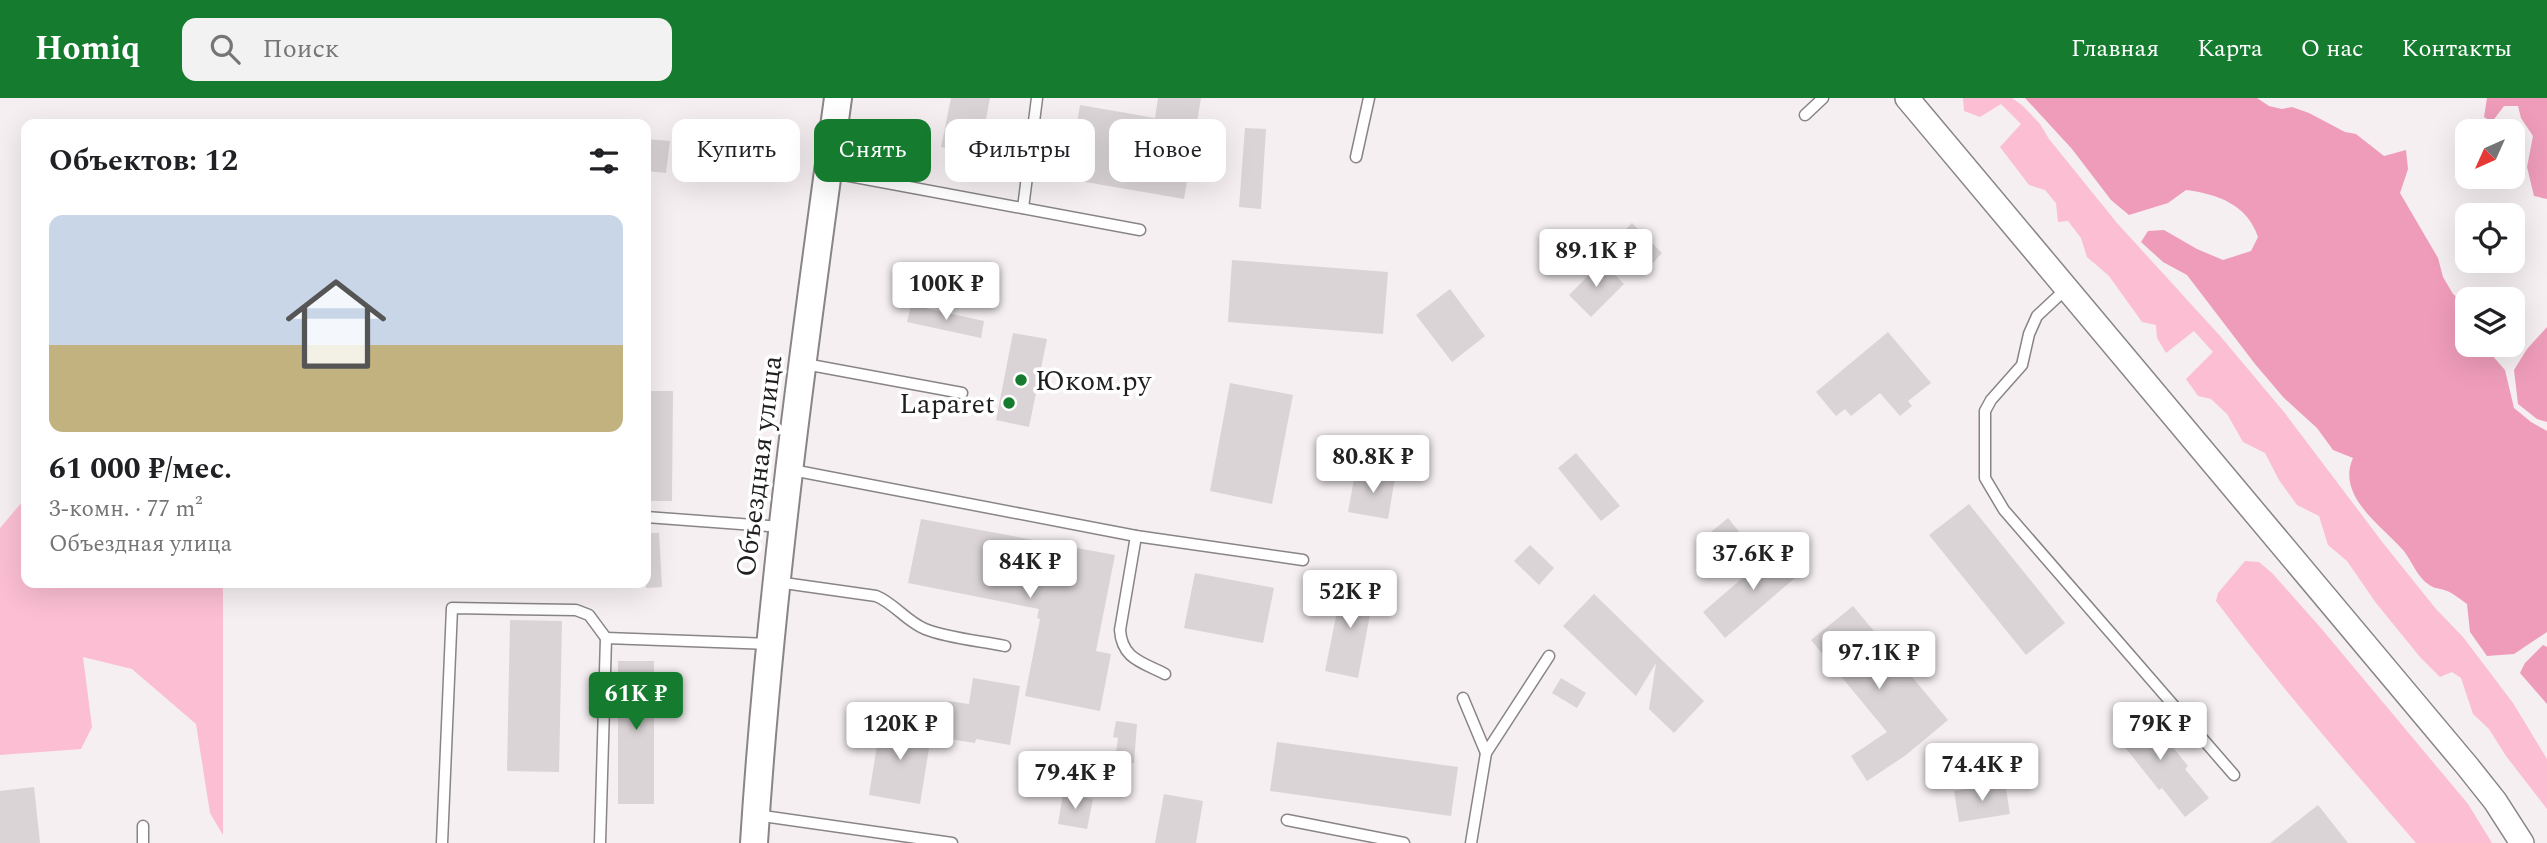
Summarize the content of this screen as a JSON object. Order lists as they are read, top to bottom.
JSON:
{
  "streets": {
    "main road": ["Объездная улица"]
  },
  "places": ["Юком.ру", "Laparet"],
  "north": "bottom left",
  "page": {
    "header": "Homiq",
    "search": "Поиск",
    "nav": [
      "Главная",
      "Карта",
      "О нас",
      "Контакты"
    ],
    "chip": [
      "Купить",
      "Снять",
      "Фильтры",
      "Новое"
    ],
    "heading": "Объектов: 12",
    "list": [
      {
        "name": "61 000 ₽/мес.",
        "note": "3-комн. · 77 m² · Объездная улица"
      }
    ],
    "price": [
      "89.1K ₽",
      "100K ₽",
      "80.8K ₽",
      "37.6K ₽",
      "84K ₽",
      "52K ₽",
      "97.1K ₽",
      "61K ₽",
      "120K ₽",
      "79K ₽",
      "74.4K ₽",
      "79.4K ₽"
    ]
  }
}
